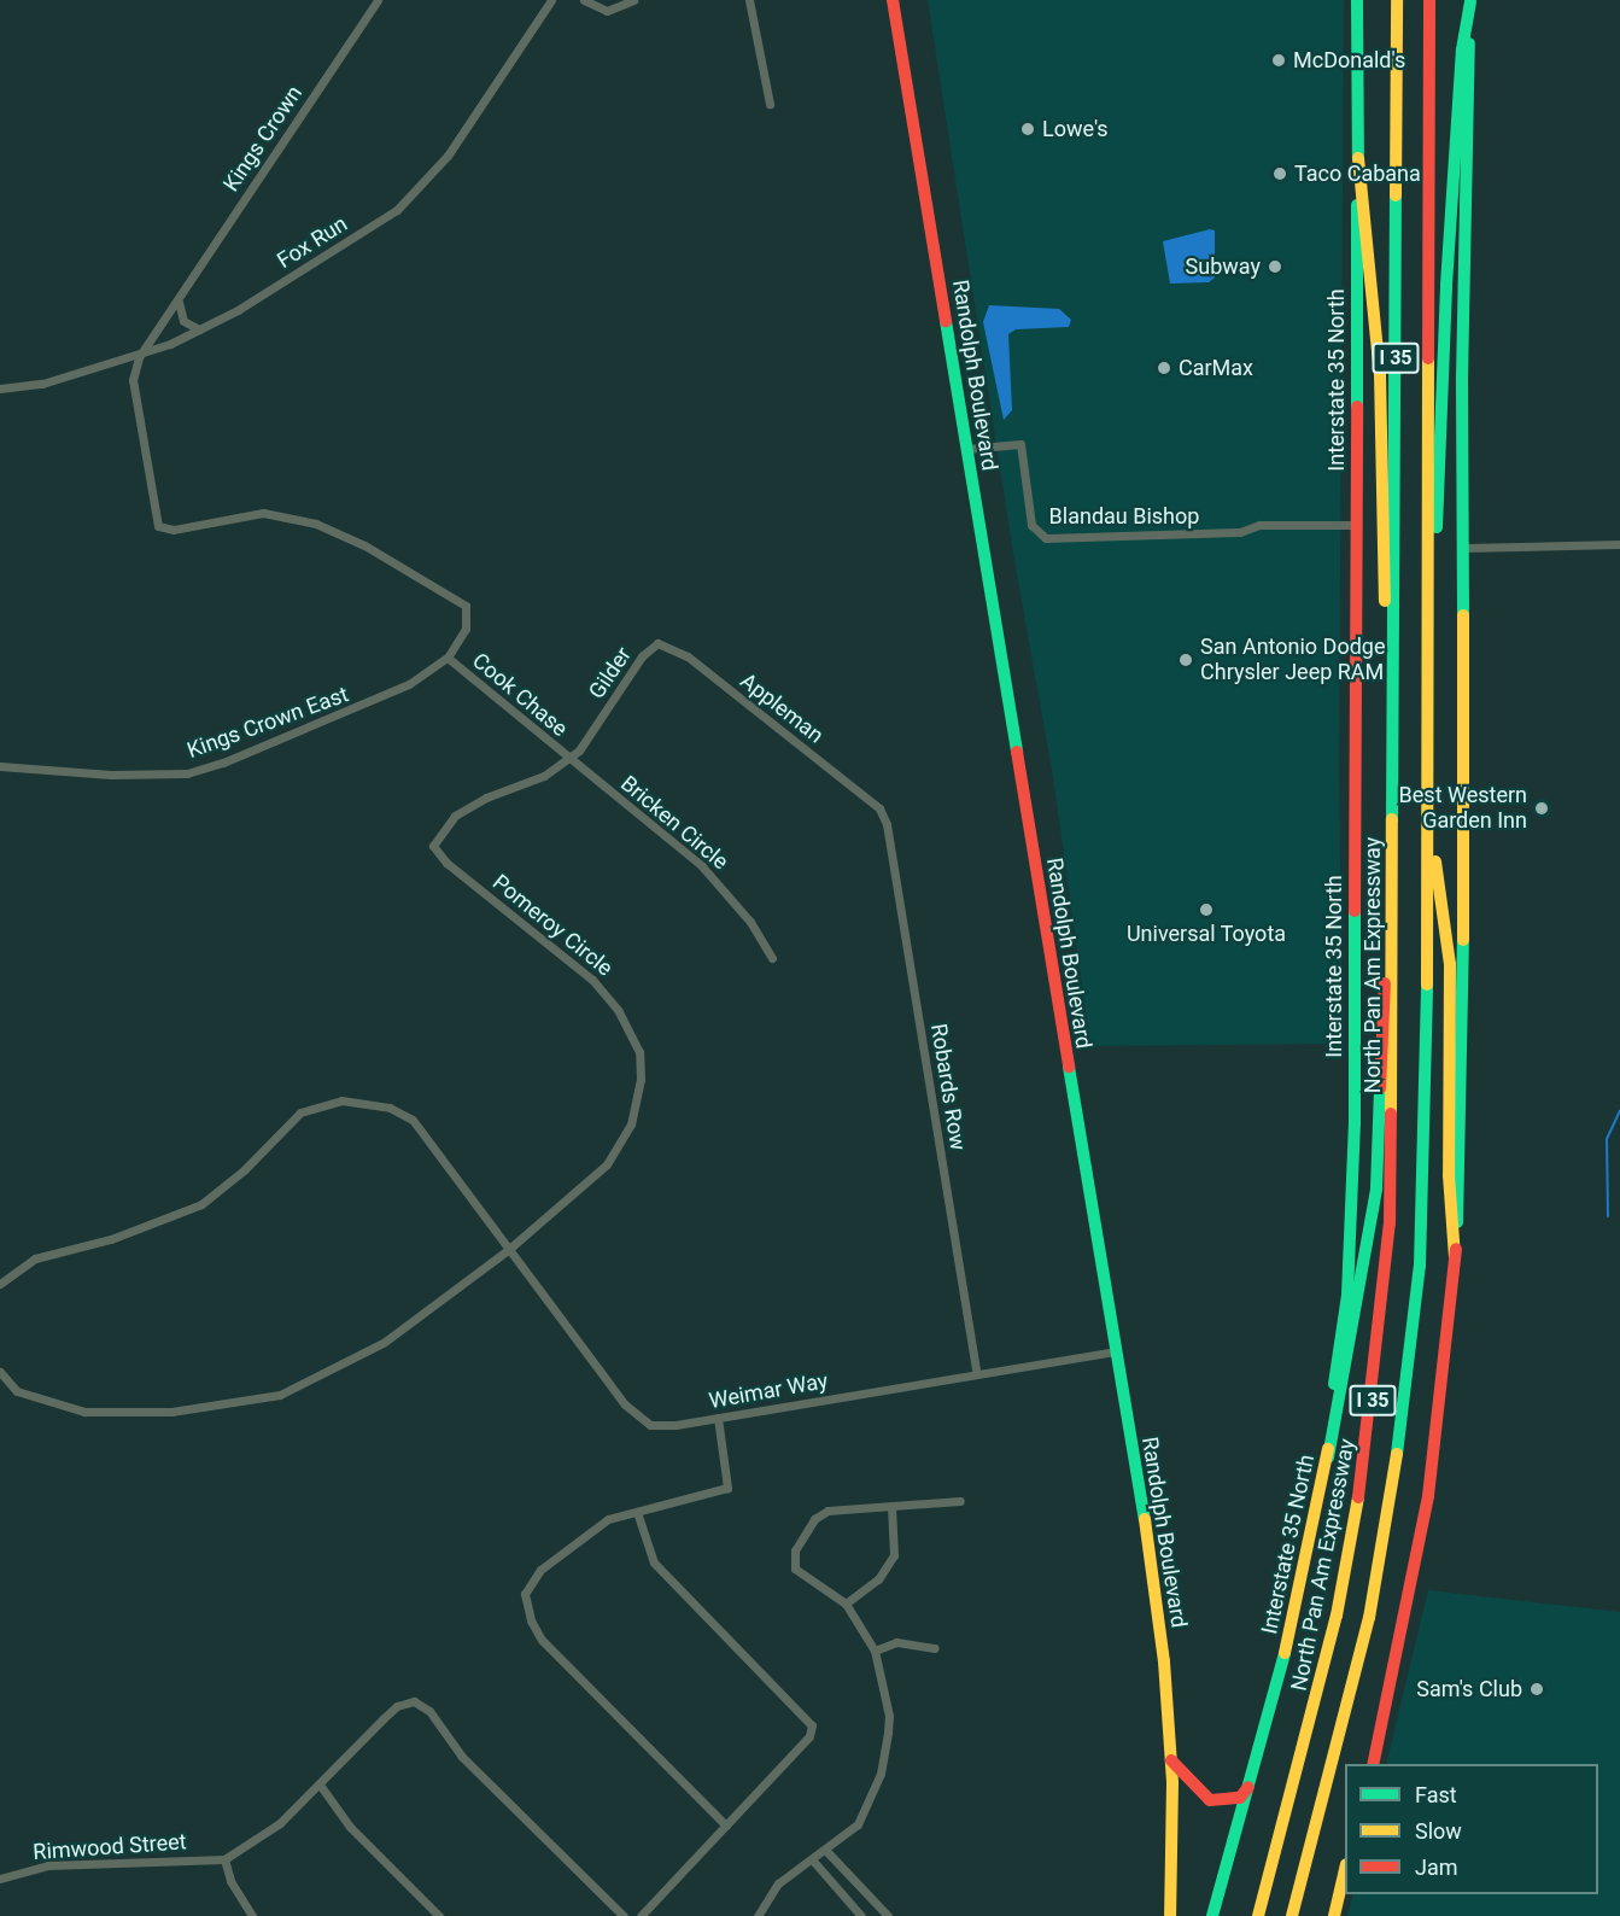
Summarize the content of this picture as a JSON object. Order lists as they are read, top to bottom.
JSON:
{
  "streets": {
    "main road": [
      "I 35",
      "Randolph Boulevard",
      "Interstate 35 North",
      "North Pan Am Expressway"
    ],
    "street": [
      "Kings Crown",
      "Fox Run",
      "Blandau Bishop",
      "Gilder",
      "Cook Chase",
      "Appleman",
      "Kings Crown East",
      "Bricken Circle",
      "Pomeroy Circle",
      "Robards Row",
      "Weimar Way",
      "Rimwood Street"
    ]
  },
  "crossings": [
    ["Kings Crown", "Fox Run"],
    ["Kings Crown", "Cook Chase"],
    ["Kings Crown", "Kings Crown East"],
    ["Randolph Boulevard", "Blandau Bishop"],
    ["Randolph Boulevard", "Weimar Way"],
    ["Interstate 35 North", "Blandau Bishop"],
    ["Gilder", "Cook Chase"],
    ["Gilder", "Appleman"],
    ["Gilder", "Bricken Circle"],
    ["Gilder", "Pomeroy Circle"],
    ["Cook Chase", "Kings Crown East"],
    ["Cook Chase", "Bricken Circle"],
    ["Cook Chase", "Pomeroy Circle"],
    ["Appleman", "Robards Row"],
    ["Bricken Circle", "Pomeroy Circle"],
    ["Pomeroy Circle", "Weimar Way"],
    ["Robards Row", "Weimar Way"]
  ],
  "places": [
    "McDonald's",
    "Lowe's",
    "Taco Cabana",
    "Subway",
    "CarMax",
    "San Antonio Dodge Chrysler Jeep RAM",
    "Best Western Garden Inn",
    "Universal Toyota",
    "Sam's Club"
  ],
  "legend": ["Fast", "Slow", "Jam"]
}
